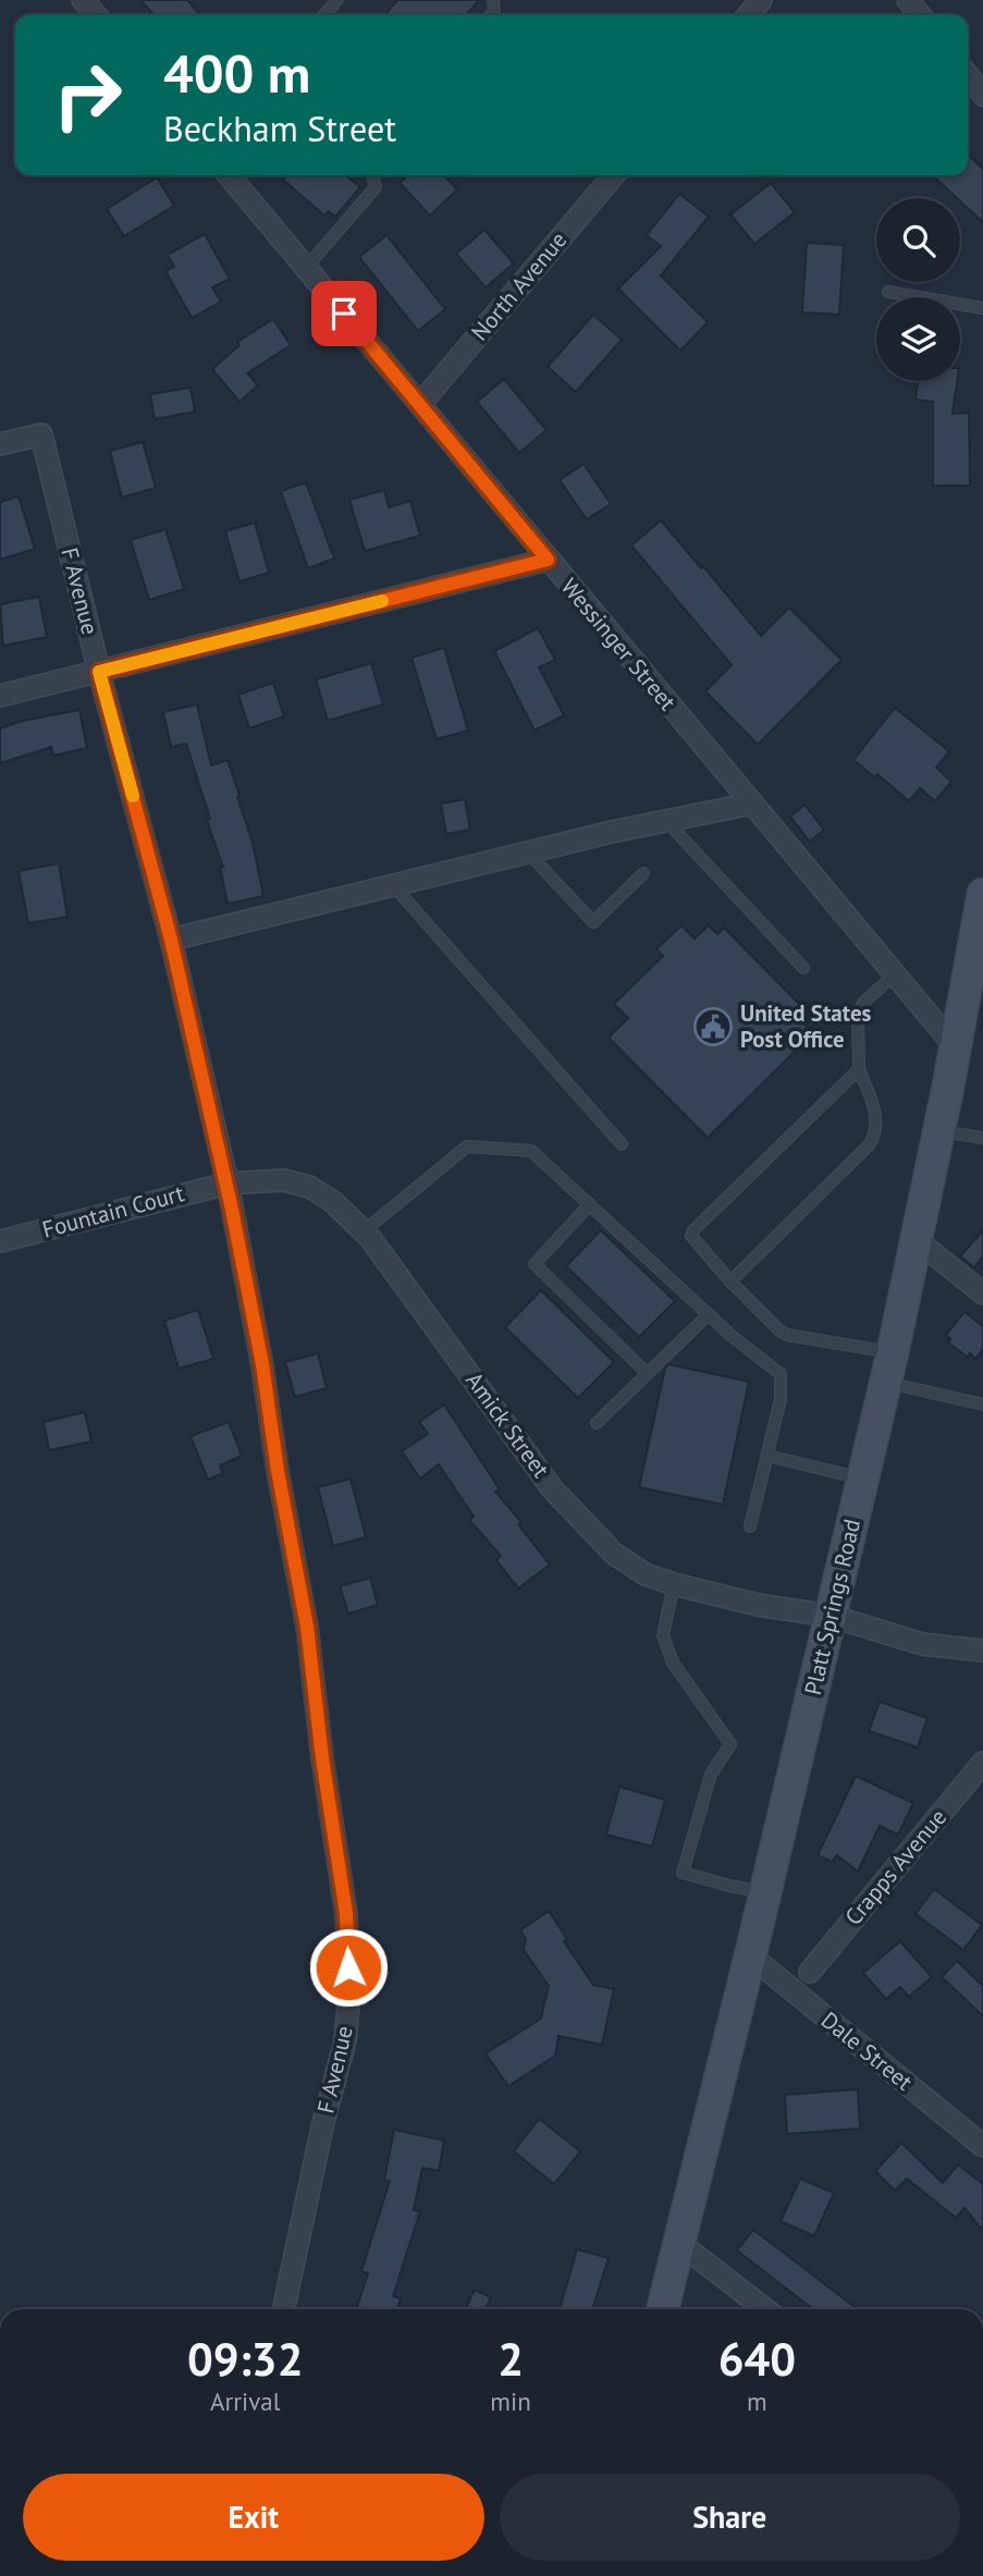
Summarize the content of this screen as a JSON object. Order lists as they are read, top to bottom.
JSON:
{
  "streets": {
    "main road": ["Platt Springs Road"],
    "street": [
      "North Avenue",
      "F Avenue",
      "Wessinger Street",
      "Fountain Court",
      "Amick Street",
      "Crapps Avenue",
      "Dale Street"
    ]
  },
  "crossings": [
    ["North Avenue", "Wessinger Street"],
    ["F Avenue", "Fountain Court"],
    ["F Avenue", "Amick Street"],
    ["Wessinger Street", "Platt Springs Road"],
    ["Fountain Court", "Amick Street"],
    ["Amick Street", "Platt Springs Road"],
    ["Platt Springs Road", "Dale Street"]
  ],
  "places": {
    "public building": ["United States Post Office"]
  },
  "page": {
    "turn": ["400 m", "Beckham Street"],
    "eta": [
      "09:32",
      "Arrival",
      "2",
      "min",
      "640",
      "m"
    ],
    "buttons": ["Exit", "Share"]
  }
}
